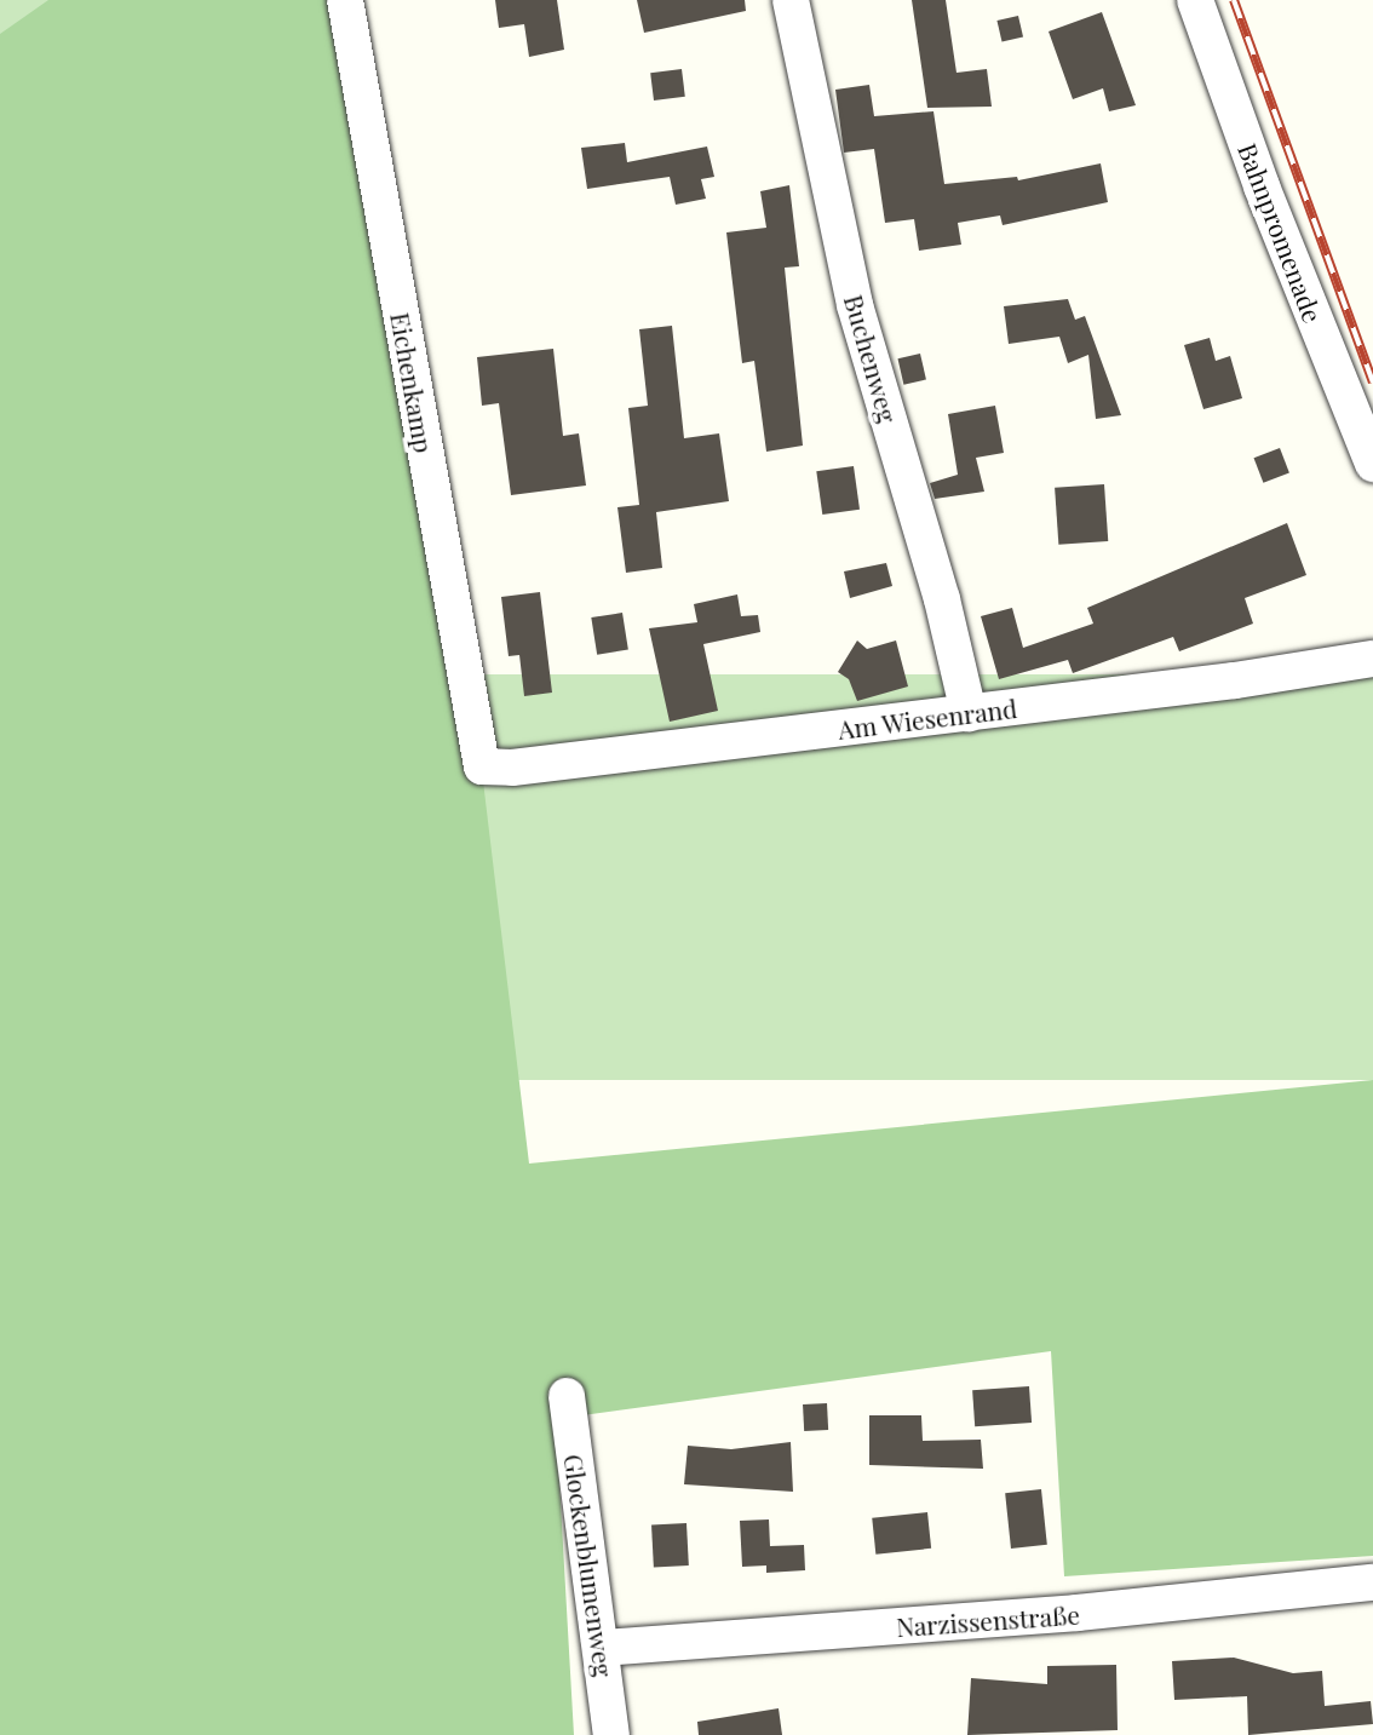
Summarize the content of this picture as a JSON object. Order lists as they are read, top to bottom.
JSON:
{
  "streets": {
    "street": [
      "Bahnpromenade",
      "Buchenweg",
      "Eichenkamp",
      "Am Wiesenrand",
      "Glockenblumenweg",
      "Narzissenstraße"
    ]
  },
  "crossings": [
    ["Buchenweg", "Am Wiesenrand"],
    ["Eichenkamp", "Am Wiesenrand"],
    ["Glockenblumenweg", "Narzissenstraße"]
  ]
}
